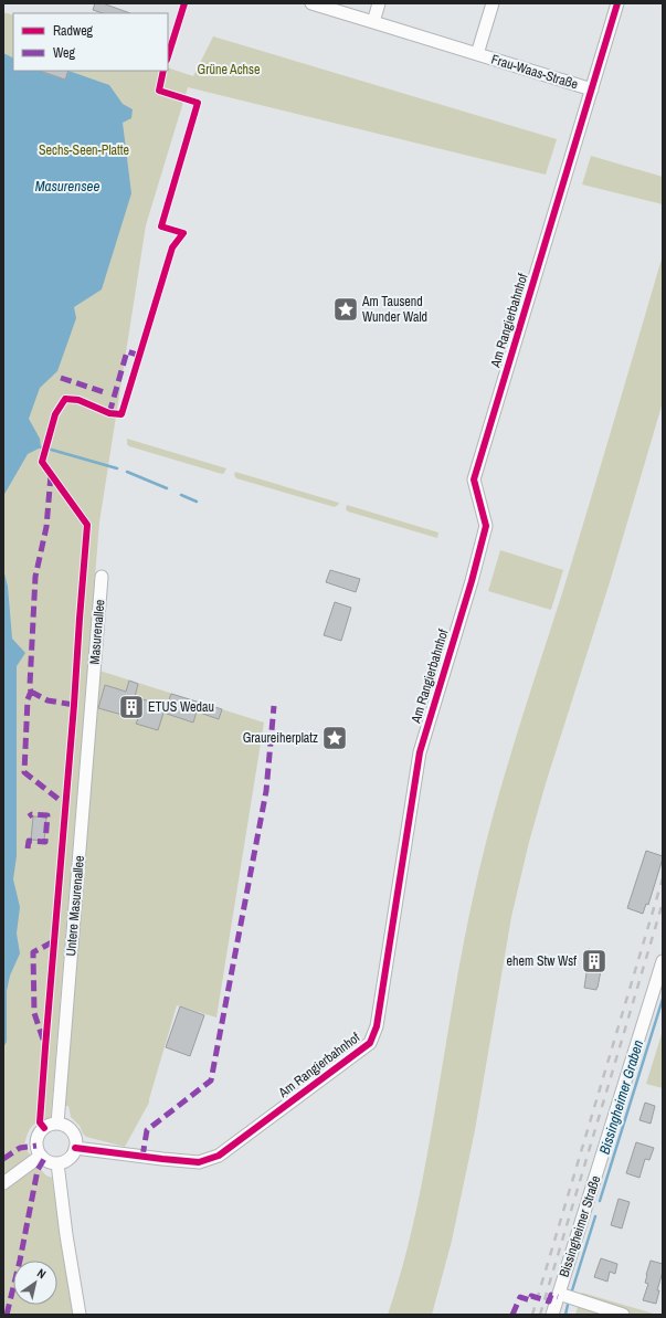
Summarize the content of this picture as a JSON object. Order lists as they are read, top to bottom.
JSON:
{
  "streets": {
    "street": [
      "Frau-Waas-Straße",
      "Am Rangierbahnhof",
      "Masurenallee",
      "Untere Masurenallee",
      "Bissingheimer Straße"
    ]
  },
  "crossings": [
    ["Frau-Waas-Straße", "Am Rangierbahnhof"],
    ["Am Rangierbahnhof", "Untere Masurenallee"],
    ["Masurenallee", "Untere Masurenallee"]
  ],
  "water": ["Masurensee", "Bissingheimer Graben"],
  "parks": ["Grüne Achse", "Sechs-Seen-Platte"],
  "places": {
    "place": ["Am Tausend Wunder Wald", "Graureiherplatz"],
    "building": ["ETUS Wedau", "ehem Stw Wsf"]
  },
  "legend": ["Radweg", "Weg"],
  "north": "top right"
}
